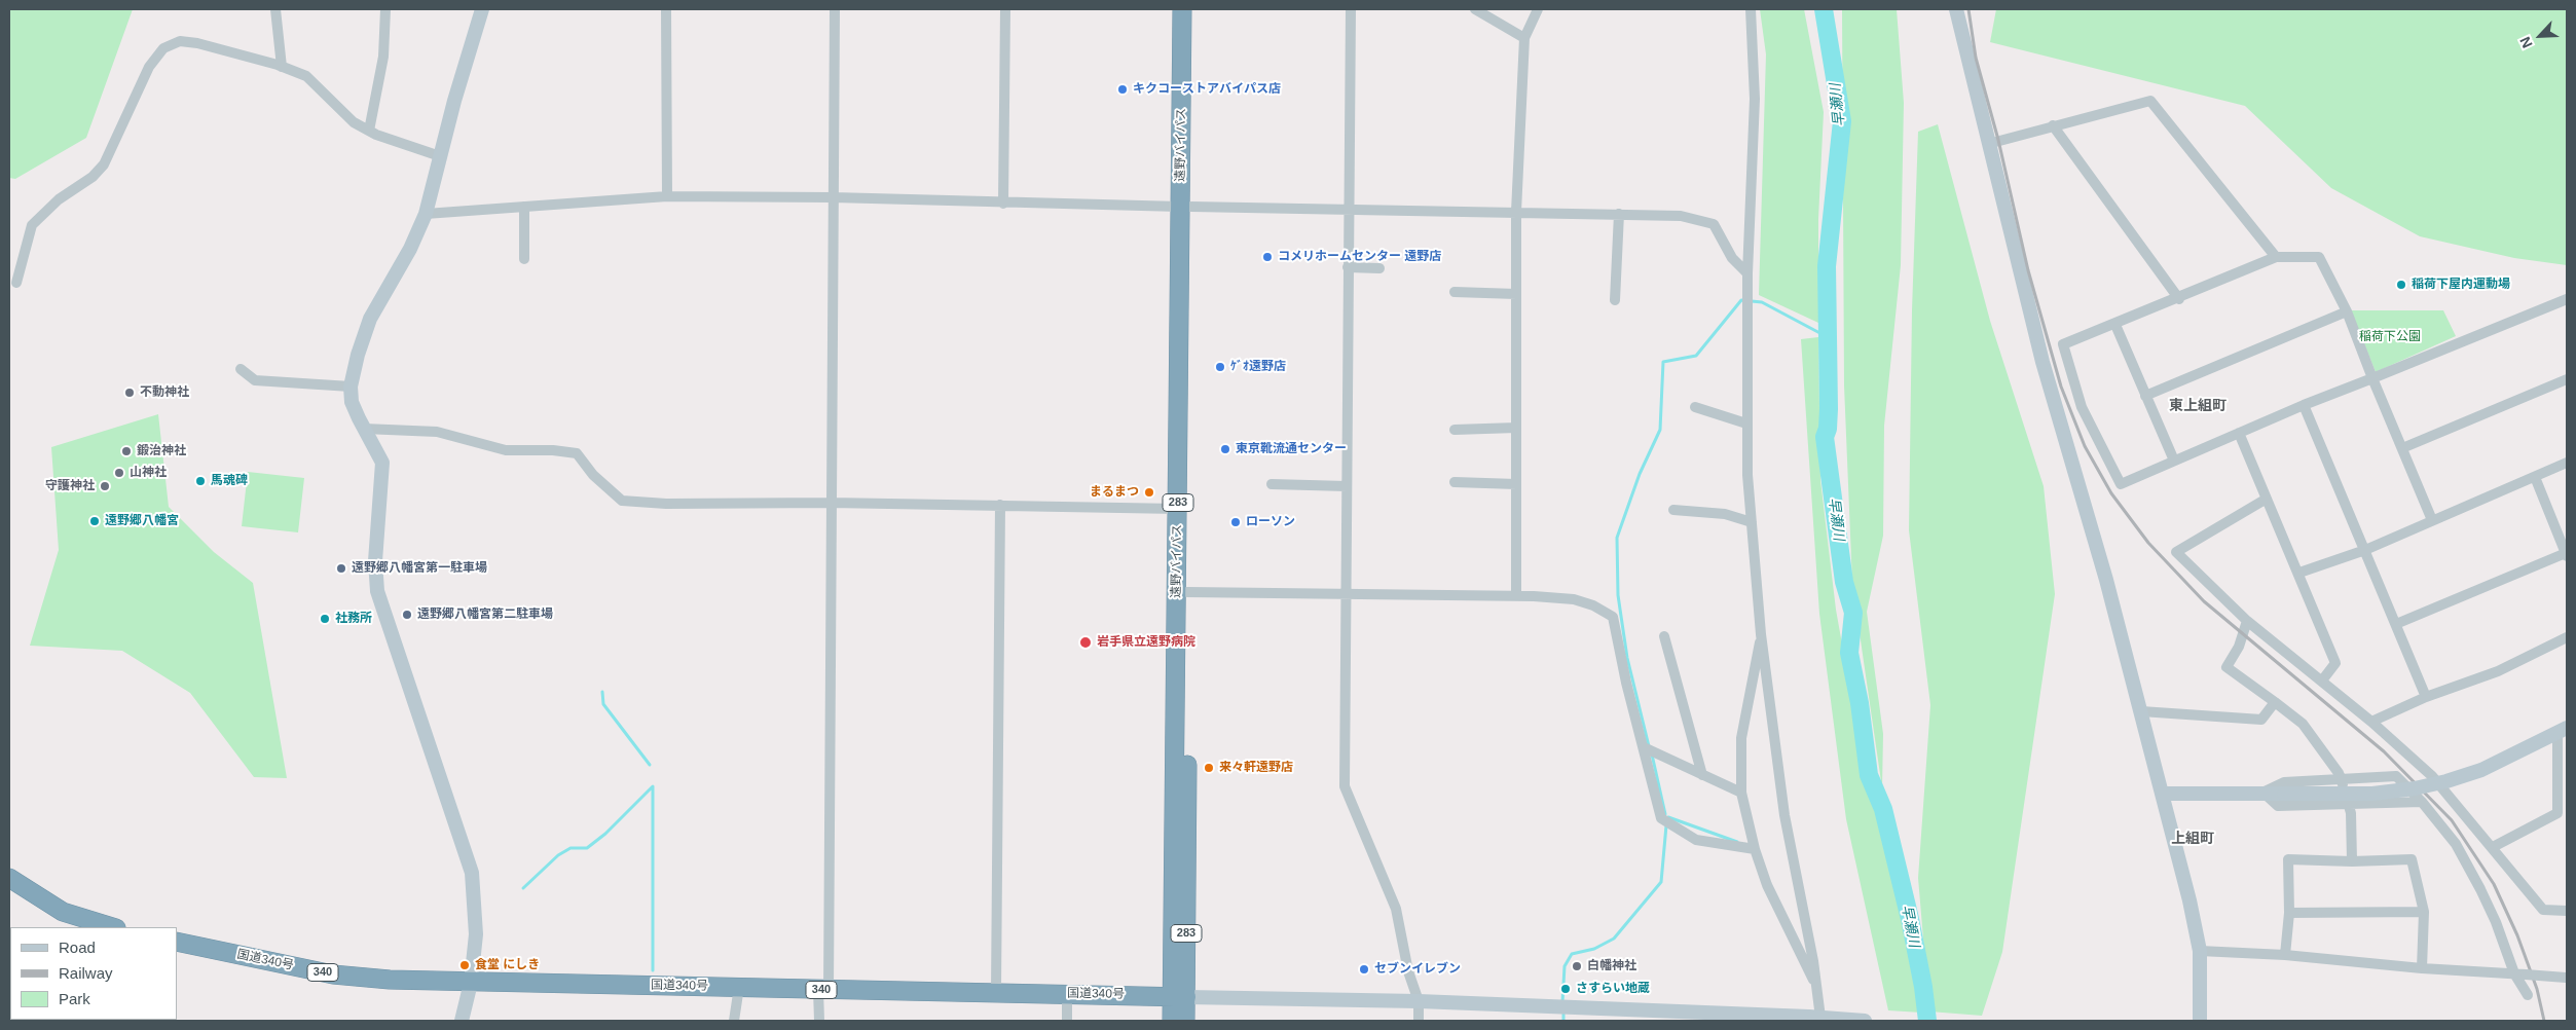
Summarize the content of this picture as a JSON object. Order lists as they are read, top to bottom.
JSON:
{
  "streets": {
    "highway": [
      "遠野バイパス",
      "283",
      "国道340号",
      "340"
    ]
  },
  "crossings": [
    ["遠野バイパス", "国道340号"]
  ],
  "districts": ["東上組町", "上組町"],
  "water": ["早瀬川"],
  "parks": ["稲荷下公園"],
  "places": [
    "キクコーストアバイパス店",
    "コメリホームセンター 遠野店",
    "稲荷下屋内運動場",
    "ｹﾞｵ遠野店",
    "不動神社",
    "東京靴流通センター",
    "鍛治神社",
    "山神社",
    "馬魂碑",
    "守護神社",
    "まるまつ",
    "遠野郷八幡宮",
    "ローソン",
    "遠野郷八幡宮第一駐車場",
    "遠野郷八幡宮第二駐車場",
    "社務所",
    "岩手県立遠野病院",
    "来々軒遠野店",
    "食堂 にしき",
    "白幡神社",
    "セブンイレブン",
    "さすらい地蔵"
  ],
  "legend": ["Road", "Railway", "Park"],
  "north": "bottom left"
}
